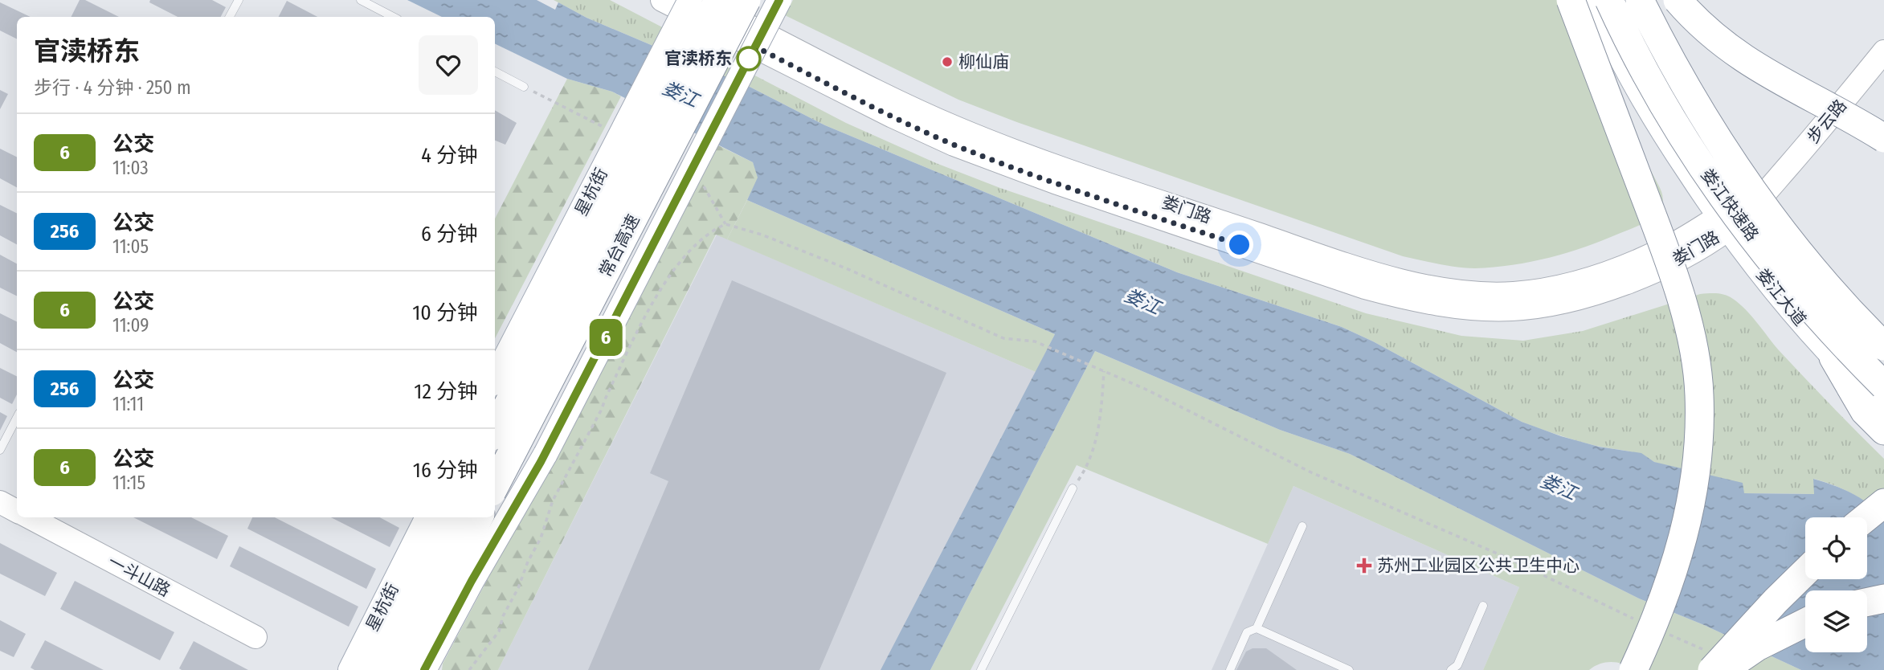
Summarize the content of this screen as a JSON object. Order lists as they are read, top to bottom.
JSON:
{
  "streets": {
    "highway": ["娄江快速路", "常台高速"],
    "main road": [
      "步云路",
      "星杭街",
      "娄门路",
      "娄江大道",
      "一斗山路"
    ]
  },
  "crossings": [
    ["步云路", "娄门路"],
    ["娄门路", "娄江大道"]
  ],
  "water": ["娄江"],
  "places": {
    "other": ["官渎桥东", "柳仙庙"],
    "health": ["苏州工业园区公共卫生中心"]
  },
  "lines": ["bus line 6"],
  "page": {
    "on_map": "6",
    "heading": ["官渎桥东", "步行 · 4 分钟 · 250 m"],
    "list": [
      {
        "mark": "6",
        "name": "公交",
        "note": "11:03",
        "value": "4 分钟"
      },
      {
        "mark": "256",
        "name": "公交",
        "note": "11:05",
        "value": "6 分钟"
      },
      {
        "mark": "6",
        "name": "公交",
        "note": "11:09",
        "value": "10 分钟"
      },
      {
        "mark": "256",
        "name": "公交",
        "note": "11:11",
        "value": "12 分钟"
      },
      {
        "mark": "6",
        "name": "公交",
        "note": "11:15",
        "value": "16 分钟"
      }
    ]
  }
}
